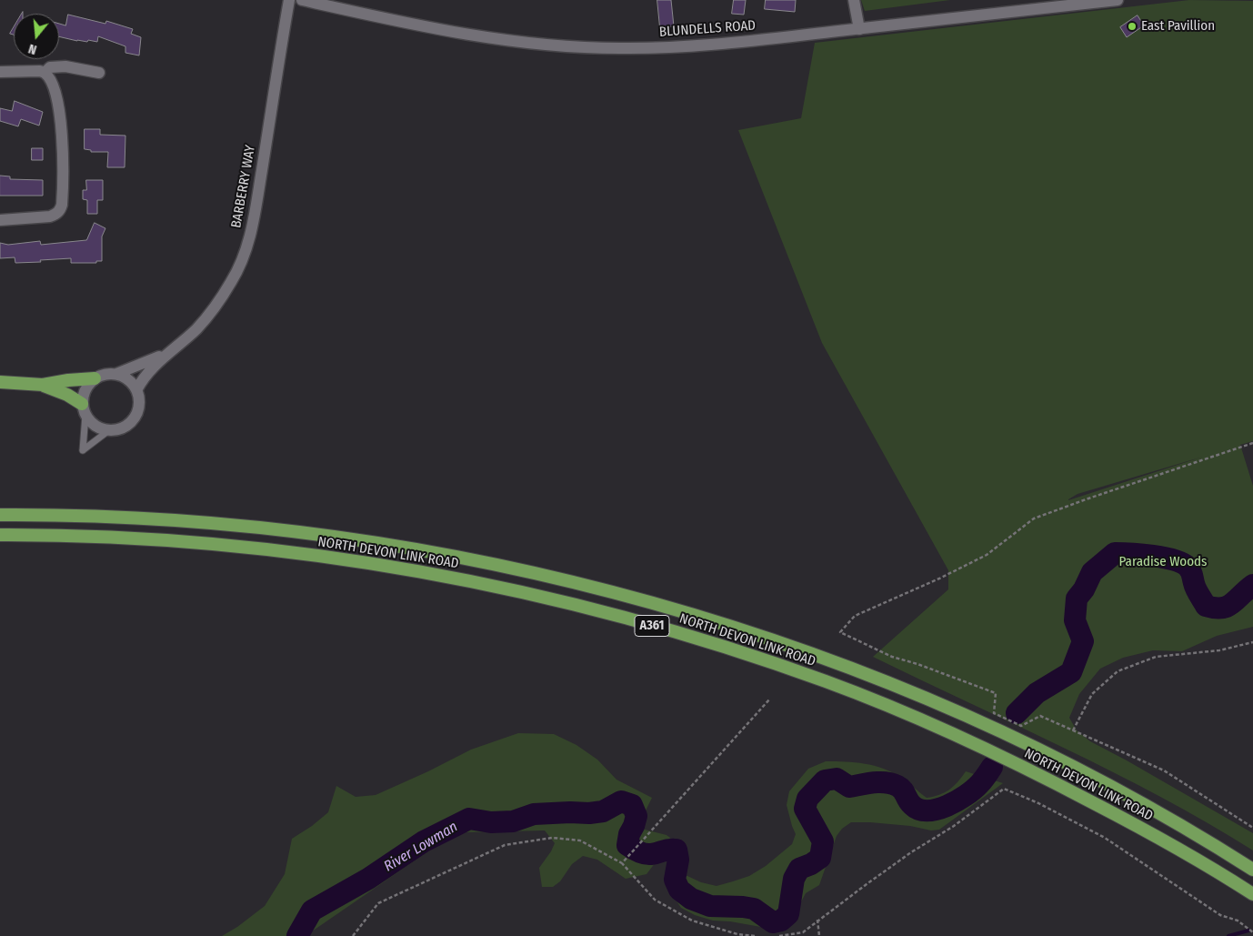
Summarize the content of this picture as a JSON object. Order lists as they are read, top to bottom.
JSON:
{
  "streets": {
    "highway": ["NORTH DEVON LINK ROAD", "A361"],
    "street": ["BLUNDELLS ROAD", "BARBERRY WAY"]
  },
  "water": ["River Lowman"],
  "parks": ["Paradise Woods"],
  "places": ["East Pavillion"],
  "north": "bottom"
}
